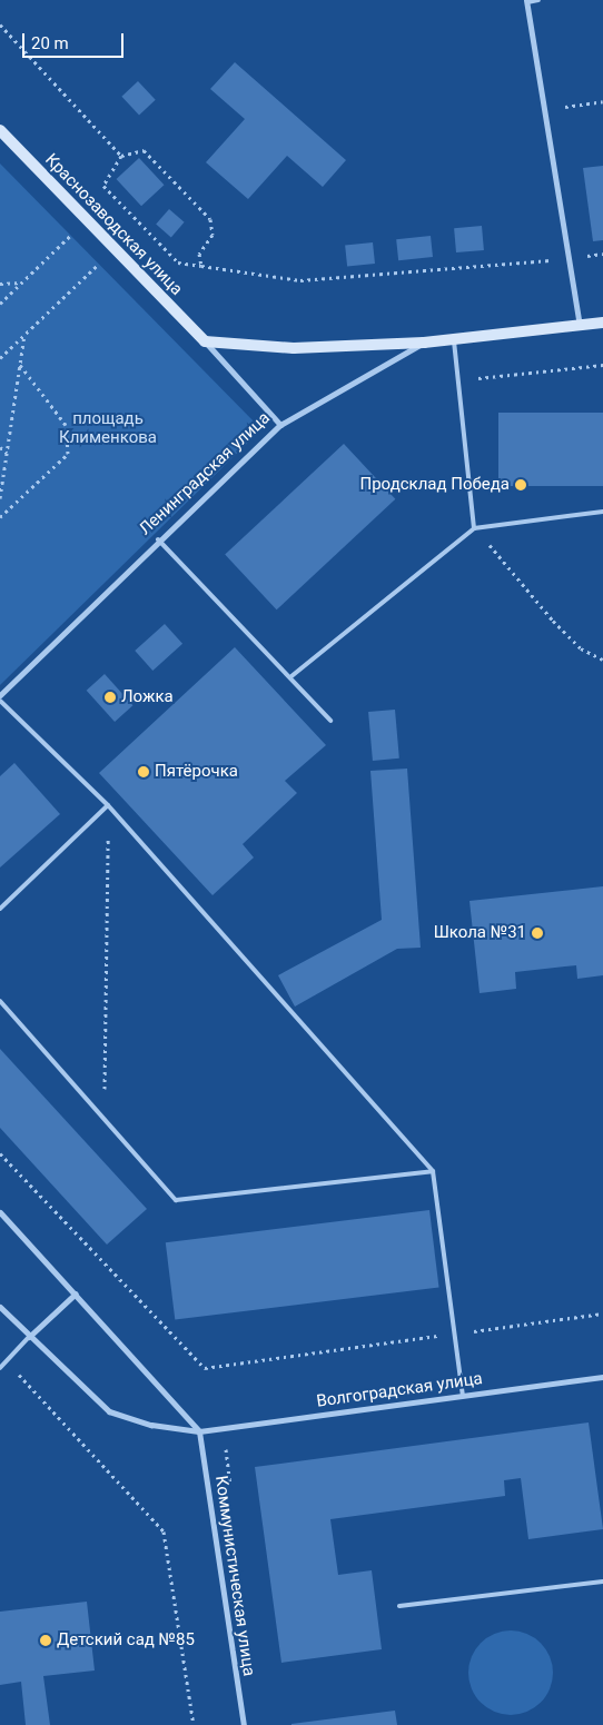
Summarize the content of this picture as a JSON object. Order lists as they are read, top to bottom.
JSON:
{
  "streets": {
    "street": [
      "Краснозаводская улица",
      "Ленинградская улица",
      "Волгоградская улица",
      "Коммунистическая улица"
    ]
  },
  "crossings": [
    ["Краснозаводская улица", "Ленинградская улица"],
    ["Волгоградская улица", "Коммунистическая улица"]
  ],
  "parks": ["площадь Клименкова"],
  "places": [
    "Продсклад Победа",
    "Ложка",
    "Пятёрочка",
    "Школа №31",
    "Детский сад №85"
  ],
  "scale_bar": "20 m"
}
